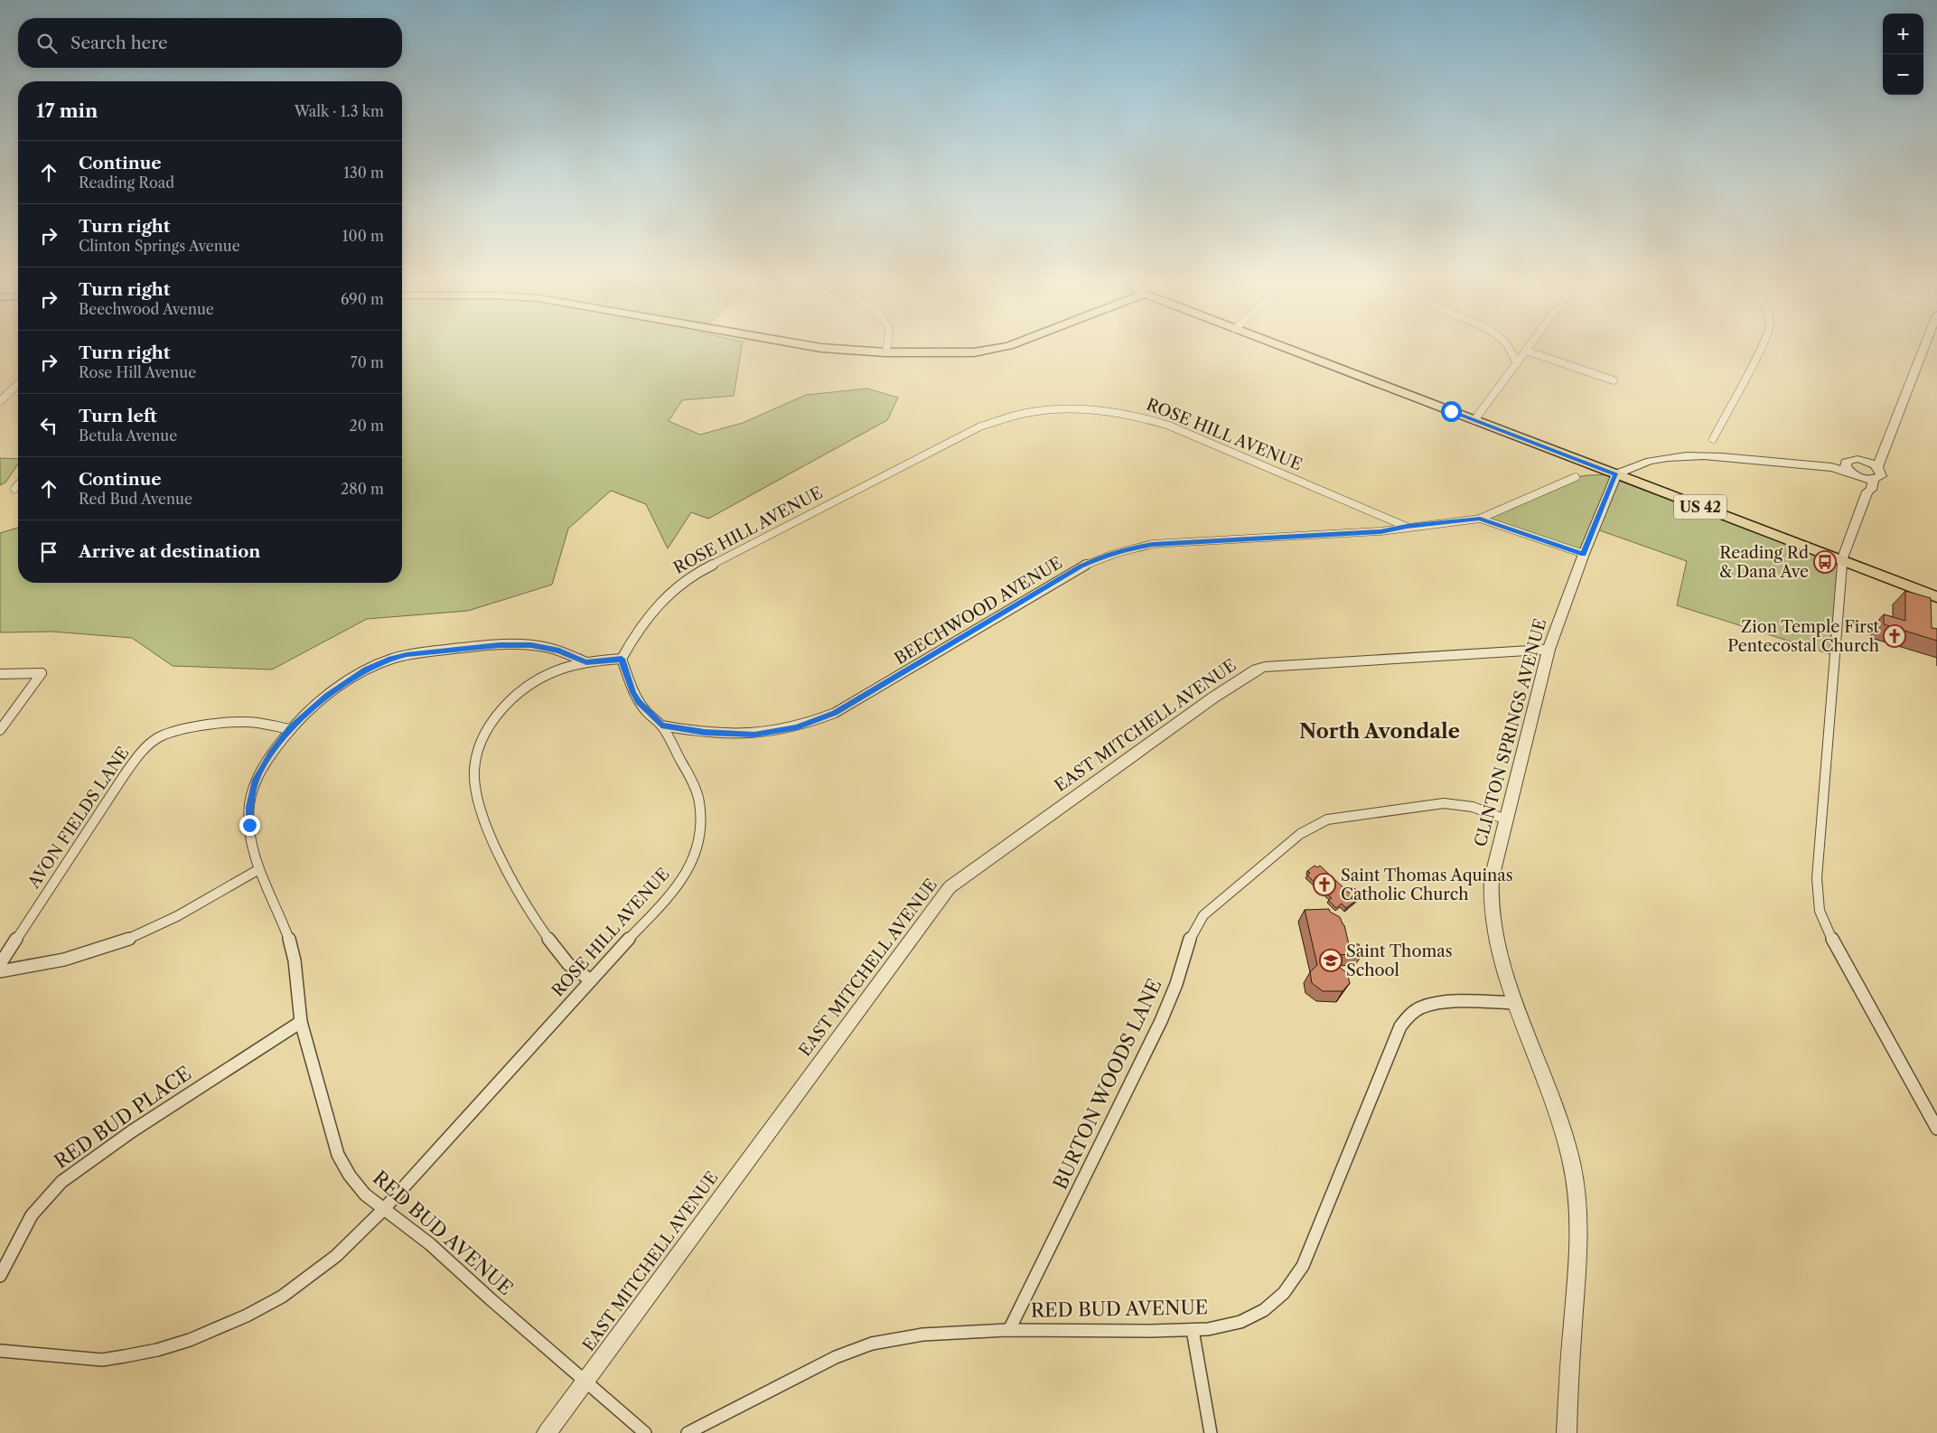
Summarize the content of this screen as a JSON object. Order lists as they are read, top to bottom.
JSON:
{
  "streets": {
    "main road": ["US 42"],
    "street": [
      "ROSE HILL AVENUE",
      "BEECHWOOD AVENUE",
      "EAST MITCHELL AVENUE",
      "CLINTON SPRINGS AVENUE",
      "AVON FIELDS LANE",
      "BURTON WOODS LANE",
      "RED BUD PLACE",
      "RED BUD AVENUE"
    ]
  },
  "crossings": [
    ["ROSE HILL AVENUE", "BEECHWOOD AVENUE"],
    ["ROSE HILL AVENUE", "RED BUD AVENUE"],
    ["US 42", "CLINTON SPRINGS AVENUE"],
    ["BEECHWOOD AVENUE", "CLINTON SPRINGS AVENUE"],
    ["EAST MITCHELL AVENUE", "CLINTON SPRINGS AVENUE"],
    ["EAST MITCHELL AVENUE", "RED BUD AVENUE"],
    ["CLINTON SPRINGS AVENUE", "BURTON WOODS LANE"],
    ["CLINTON SPRINGS AVENUE", "RED BUD AVENUE"],
    ["AVON FIELDS LANE", "RED BUD AVENUE"],
    ["BURTON WOODS LANE", "RED BUD AVENUE"],
    ["RED BUD PLACE", "RED BUD AVENUE"]
  ],
  "districts": ["North Avondale"],
  "places": {
    "bus stop": ["Reading Rd & Dana Ave"],
    "church": ["Zion Temple First Pentecostal Church", "Saint Thomas Aquinas Catholic Church"],
    "school or university": ["Saint Thomas School"]
  },
  "page": {
    "map_buttons": ["+", "−"],
    "search": "Search here",
    "heading": ["17 min", "Walk · 1.3 km"],
    "list": [
      ["Continue", "Reading Road", "130 m"],
      ["Turn right", "Clinton Springs Avenue", "100 m"],
      ["Turn right", "Beechwood Avenue", "690 m"],
      ["Turn right", "Rose Hill Avenue", "70 m"],
      ["Turn left", "Betula Avenue", "20 m"],
      ["Continue", "Red Bud Avenue", "280 m"],
      "Arrive at destination"
    ]
  }
}
